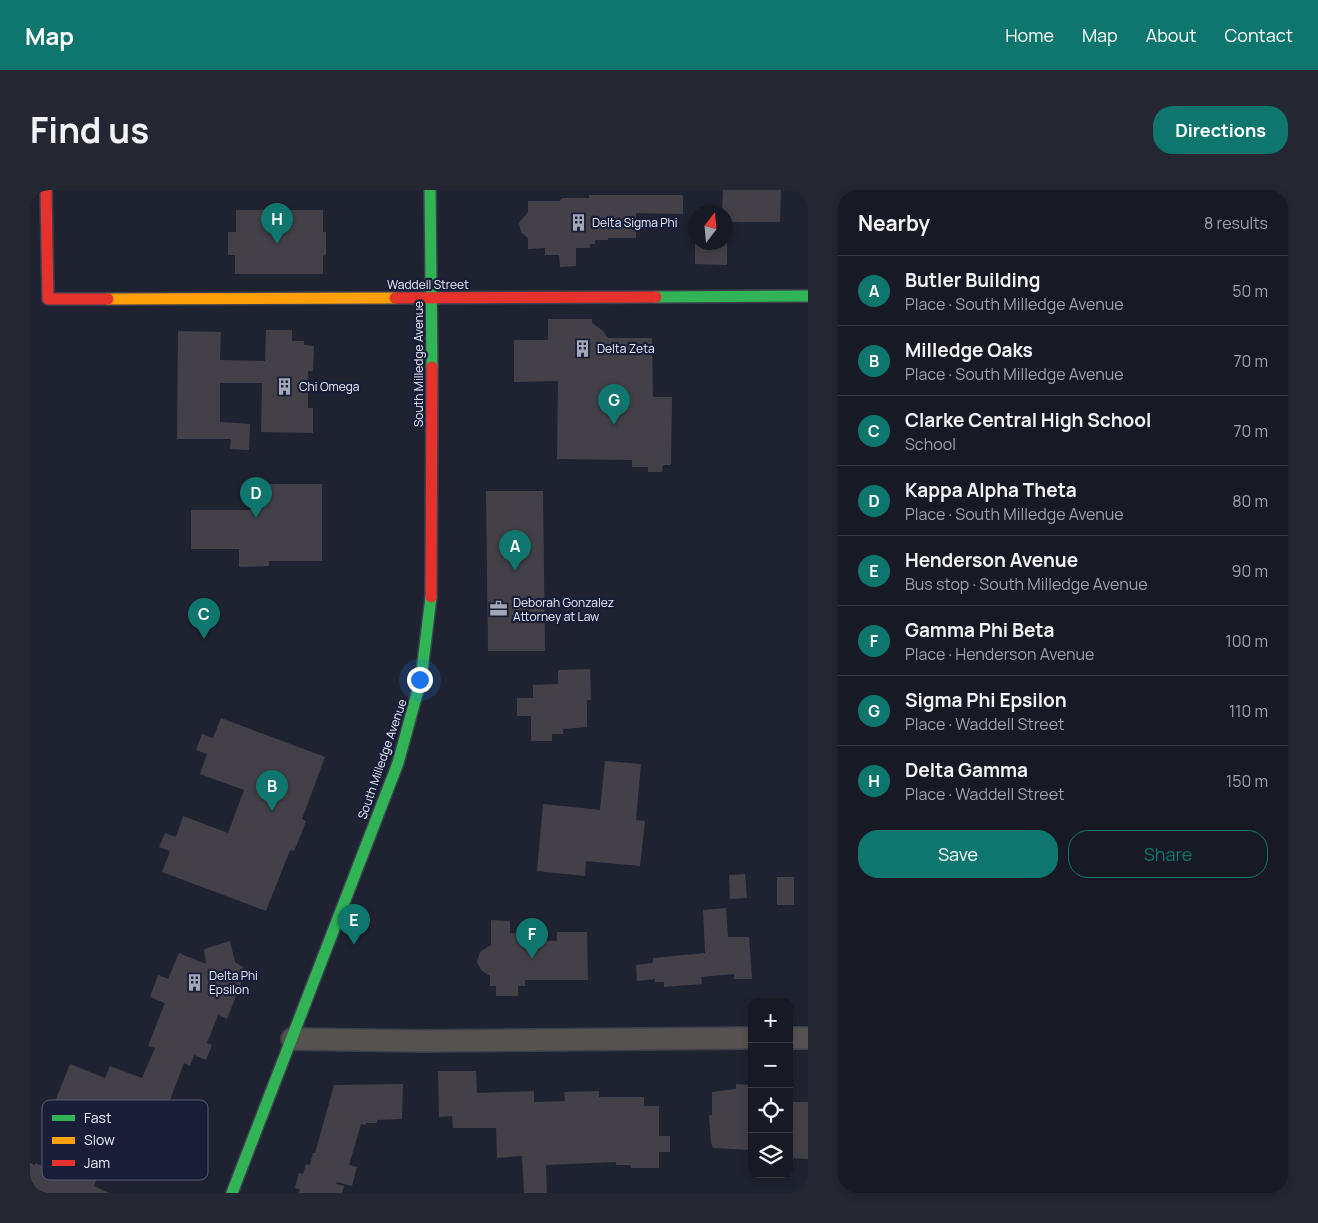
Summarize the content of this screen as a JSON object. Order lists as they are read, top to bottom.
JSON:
{
  "streets": {
    "main road": ["Waddell Street", "South Milledge Avenue"]
  },
  "crossings": [
    ["Waddell Street", "South Milledge Avenue"]
  ],
  "places": {
    "building": [
      "Delta Sigma Phi",
      "Delta Zeta",
      "Chi Omega",
      "Delta Phi Epsilon"
    ],
    "office": ["Deborah Gonzalez Attorney at Law"]
  },
  "legend": ["Fast", "Slow", "Jam"],
  "north": "top",
  "page": {
    "header": "Map",
    "nav": [
      "Home",
      "Map",
      "About",
      "Contact"
    ],
    "title": "Find us",
    "buttons": [
      "Directions",
      ["Save", "Share"]
    ],
    "heading": ["Nearby", "8 results"],
    "pins": [
      "H",
      "G",
      "D",
      "A",
      "C",
      "B",
      "E",
      "F"
    ],
    "list": [
      {
        "mark": "A",
        "name": "Butler Building",
        "note": "Place · South Milledge Avenue",
        "value": "50 m"
      },
      {
        "mark": "B",
        "name": "Milledge Oaks",
        "note": "Place · South Milledge Avenue",
        "value": "70 m"
      },
      {
        "mark": "C",
        "name": "Clarke Central High School",
        "note": "School",
        "value": "70 m"
      },
      {
        "mark": "D",
        "name": "Kappa Alpha Theta",
        "note": "Place · South Milledge Avenue",
        "value": "80 m"
      },
      {
        "mark": "E",
        "name": "Henderson Avenue",
        "note": "Bus stop · South Milledge Avenue",
        "value": "90 m"
      },
      {
        "mark": "F",
        "name": "Gamma Phi Beta",
        "note": "Place · Henderson Avenue",
        "value": "100 m"
      },
      {
        "mark": "G",
        "name": "Sigma Phi Epsilon",
        "note": "Place · Waddell Street",
        "value": "110 m"
      },
      {
        "mark": "H",
        "name": "Delta Gamma",
        "note": "Place · Waddell Street",
        "value": "150 m"
      }
    ],
    "map_buttons": ["+", "−"]
  }
}
